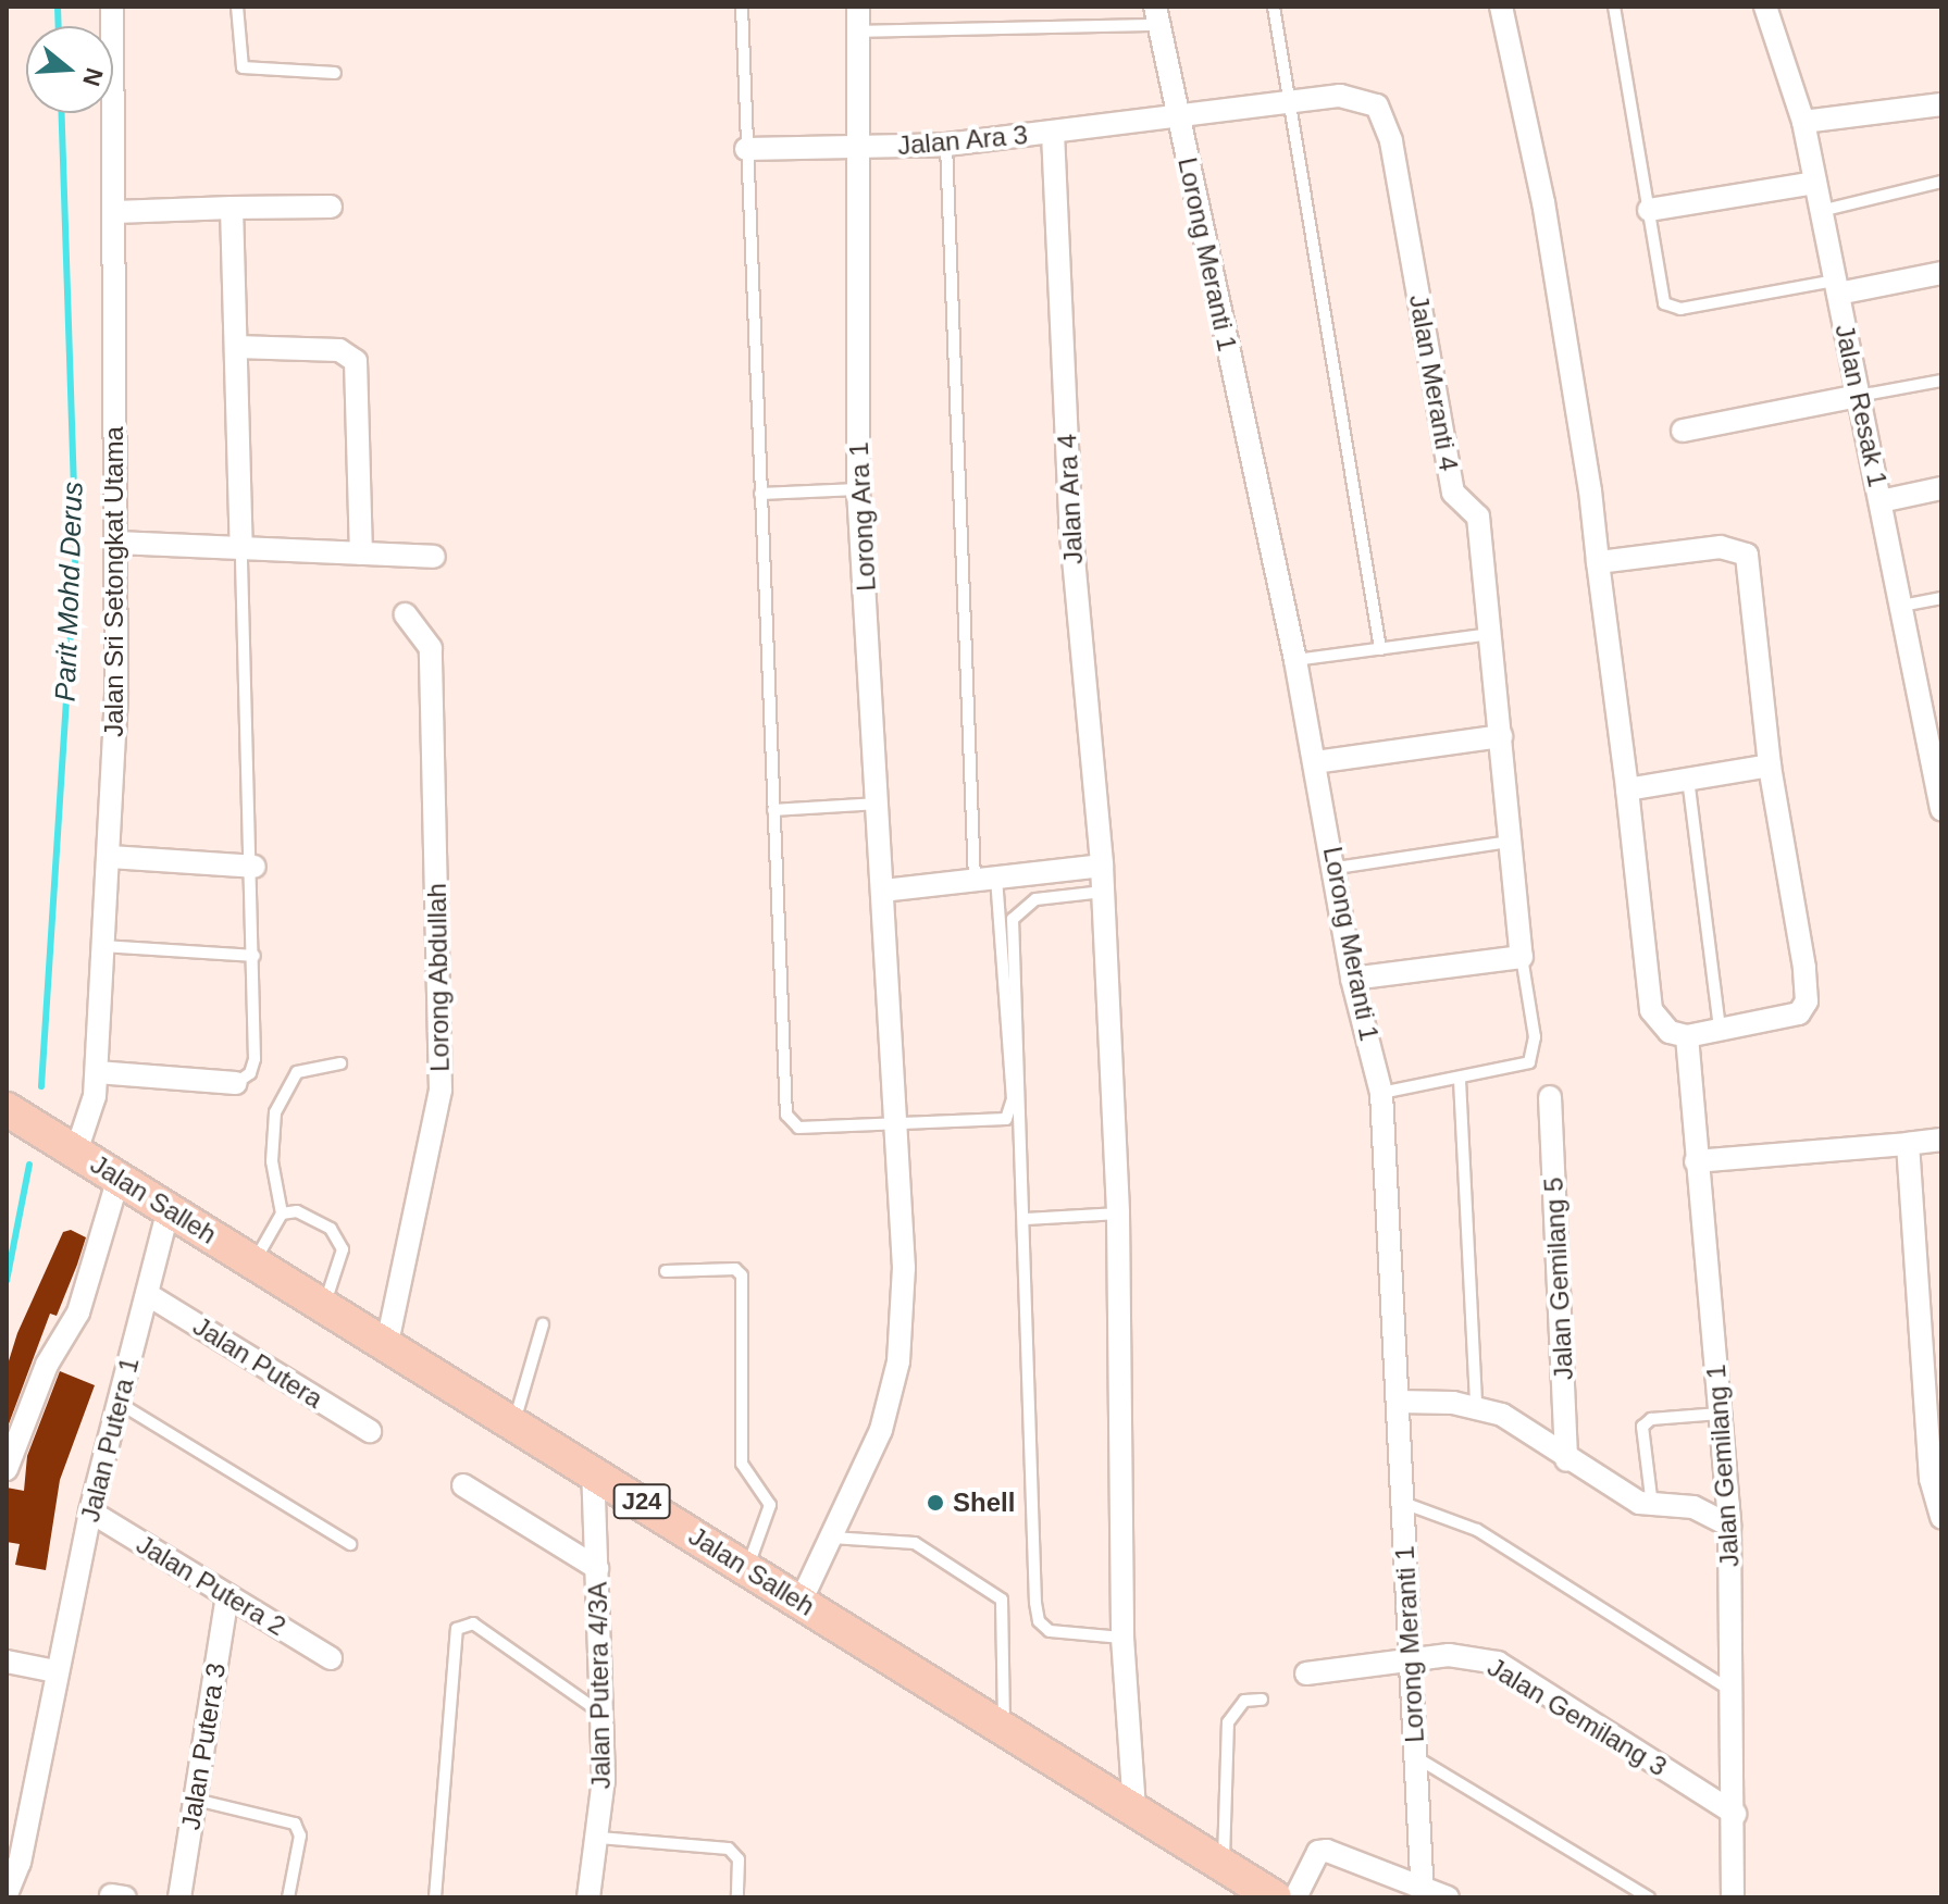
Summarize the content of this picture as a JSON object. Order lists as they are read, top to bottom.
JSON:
{
  "streets": {
    "main road": ["Jalan Salleh", "J24"],
    "street": [
      "Jalan Ara 3",
      "Lorong Meranti 1",
      "Jalan Meranti 4",
      "Jalan Resak 1",
      "Jalan Ara 4",
      "Lorong Ara 1",
      "Jalan Sri Setongkat Utama",
      "Lorong Abdullah",
      "Jalan Gemilang 5",
      "Jalan Putera",
      "Jalan Putera 1",
      "Jalan Gemilang 1",
      "Jalan Putera 2",
      "Jalan Putera 4/3A",
      "Jalan Gemilang 3",
      "Jalan Putera 3"
    ]
  },
  "crossings": [
    ["Jalan Ara 3", "Lorong Meranti 1"],
    ["Jalan Ara 3", "Jalan Meranti 4"],
    ["Jalan Ara 3", "Jalan Ara 4"],
    ["Jalan Ara 3", "Lorong Ara 1"],
    ["Lorong Meranti 1", "Jalan Meranti 4"],
    ["Lorong Meranti 1", "Jalan Gemilang 3"],
    ["Jalan Ara 4", "Jalan Salleh"],
    ["Lorong Ara 1", "Jalan Salleh"],
    ["Jalan Sri Setongkat Utama", "Jalan Salleh"],
    ["Lorong Abdullah", "Jalan Salleh"],
    ["Jalan Salleh", "Jalan Putera 1"],
    ["Jalan Salleh", "Jalan Putera 4/3A"],
    ["Jalan Putera", "Jalan Putera 1"],
    ["Jalan Putera 1", "Jalan Putera 2"],
    ["Jalan Gemilang 1", "Jalan Gemilang 3"],
    ["Jalan Putera 2", "Jalan Putera 3"]
  ],
  "water": ["Parit Mohd Derus"],
  "places": ["Shell"],
  "north": "right"
}
